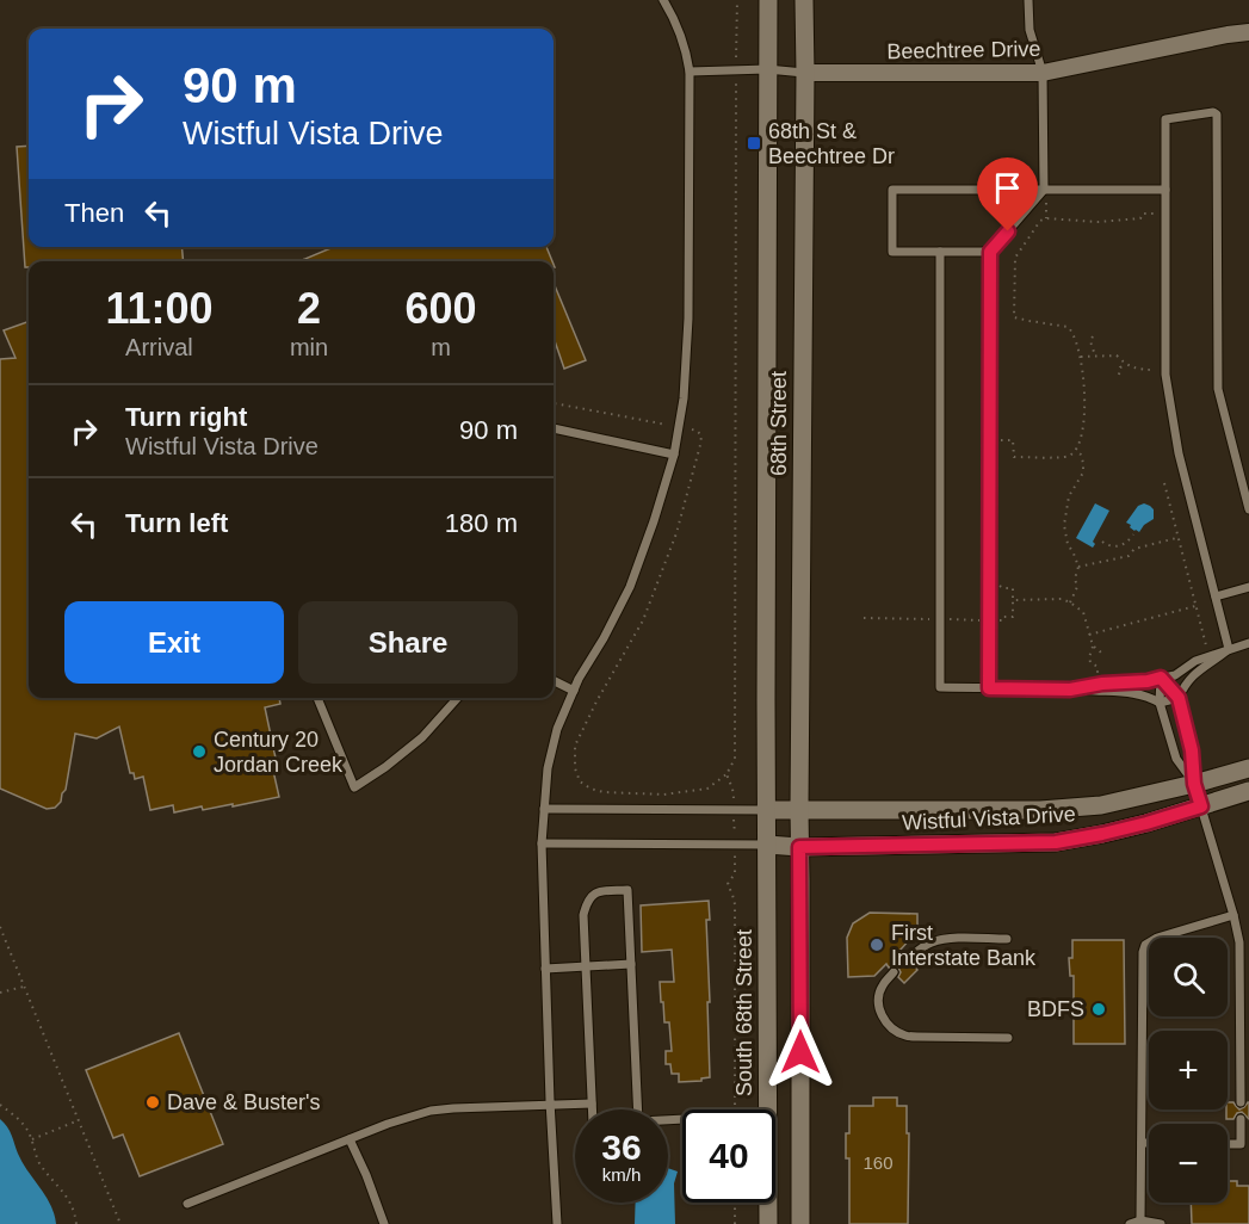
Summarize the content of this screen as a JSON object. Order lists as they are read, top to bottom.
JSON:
{
  "streets": {
    "street": [
      "Beechtree Drive",
      "68th Street",
      "Wistful Vista Drive",
      "South 68th Street"
    ]
  },
  "crossings": [
    ["Beechtree Drive", "68th Street"],
    ["68th Street", "Wistful Vista Drive"],
    ["68th Street", "South 68th Street"],
    ["Wistful Vista Drive", "South 68th Street"]
  ],
  "places": {
    "transit": ["68th St & Beechtree Dr"],
    "other": [
      "Century 20 Jordan Creek",
      "First Interstate Bank",
      "BDFS",
      "Dave & Buster's"
    ]
  },
  "house_numbers": ["160"],
  "page": {
    "turn": ["90 m", "Wistful Vista Drive"],
    "then": "Then",
    "eta": [
      "11:00",
      "Arrival",
      "2",
      "min",
      "600",
      "m"
    ],
    "list": [
      {
        "name": "Turn right",
        "note": "Wistful Vista Drive",
        "value": "90 m"
      },
      {
        "name": "Turn left",
        "value": "180 m"
      }
    ],
    "buttons": ["Exit", "Share"],
    "map_buttons": ["+", "−"],
    "speed": "36 km/h",
    "limit": "40"
  }
}
